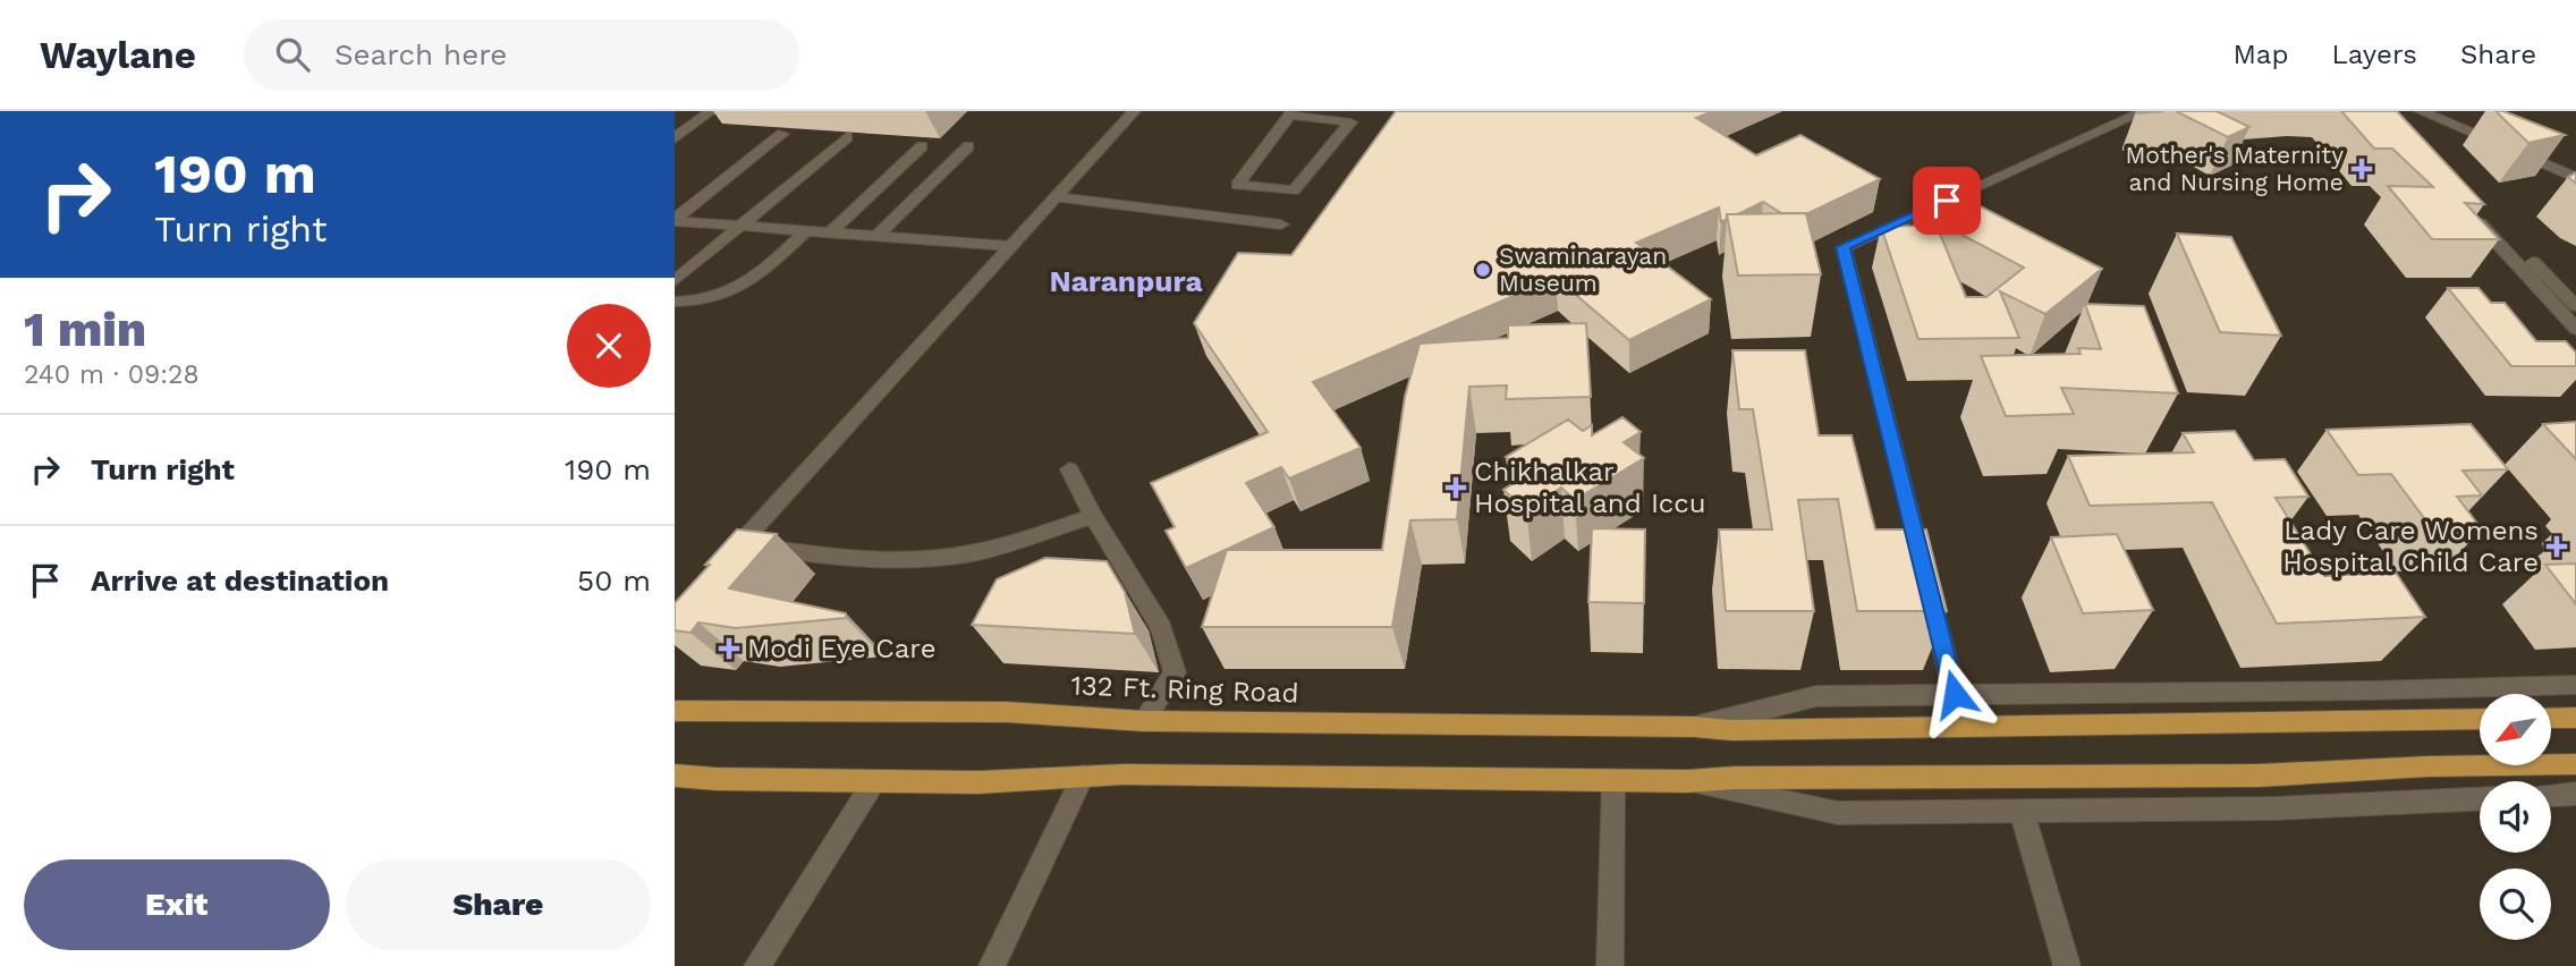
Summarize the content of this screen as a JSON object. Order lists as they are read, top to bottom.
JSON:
{
  "streets": {
    "main road": ["132 Ft. Ring Road"]
  },
  "districts": ["Naranpura"],
  "places": {
    "health": [
      "Mother's Maternity and Nursing Home",
      "Chikhalkar Hospital and Iccu",
      "Lady Care Womens Hospital Child Care",
      "Modi Eye Care"
    ],
    "other": ["Swaminarayan Museum"]
  },
  "north": "bottom left",
  "page": {
    "header": "Waylane",
    "search": "Search here",
    "nav": ["Map", "Layers", "Share"],
    "turn": ["190 m", "Turn right"],
    "heading": ["1 min", "240 m · 09:28"],
    "list": [
      {
        "name": "Turn right",
        "value": "190 m"
      },
      {
        "name": "Arrive at destination",
        "value": "50 m"
      }
    ],
    "buttons": ["Exit", "Share"]
  }
}
